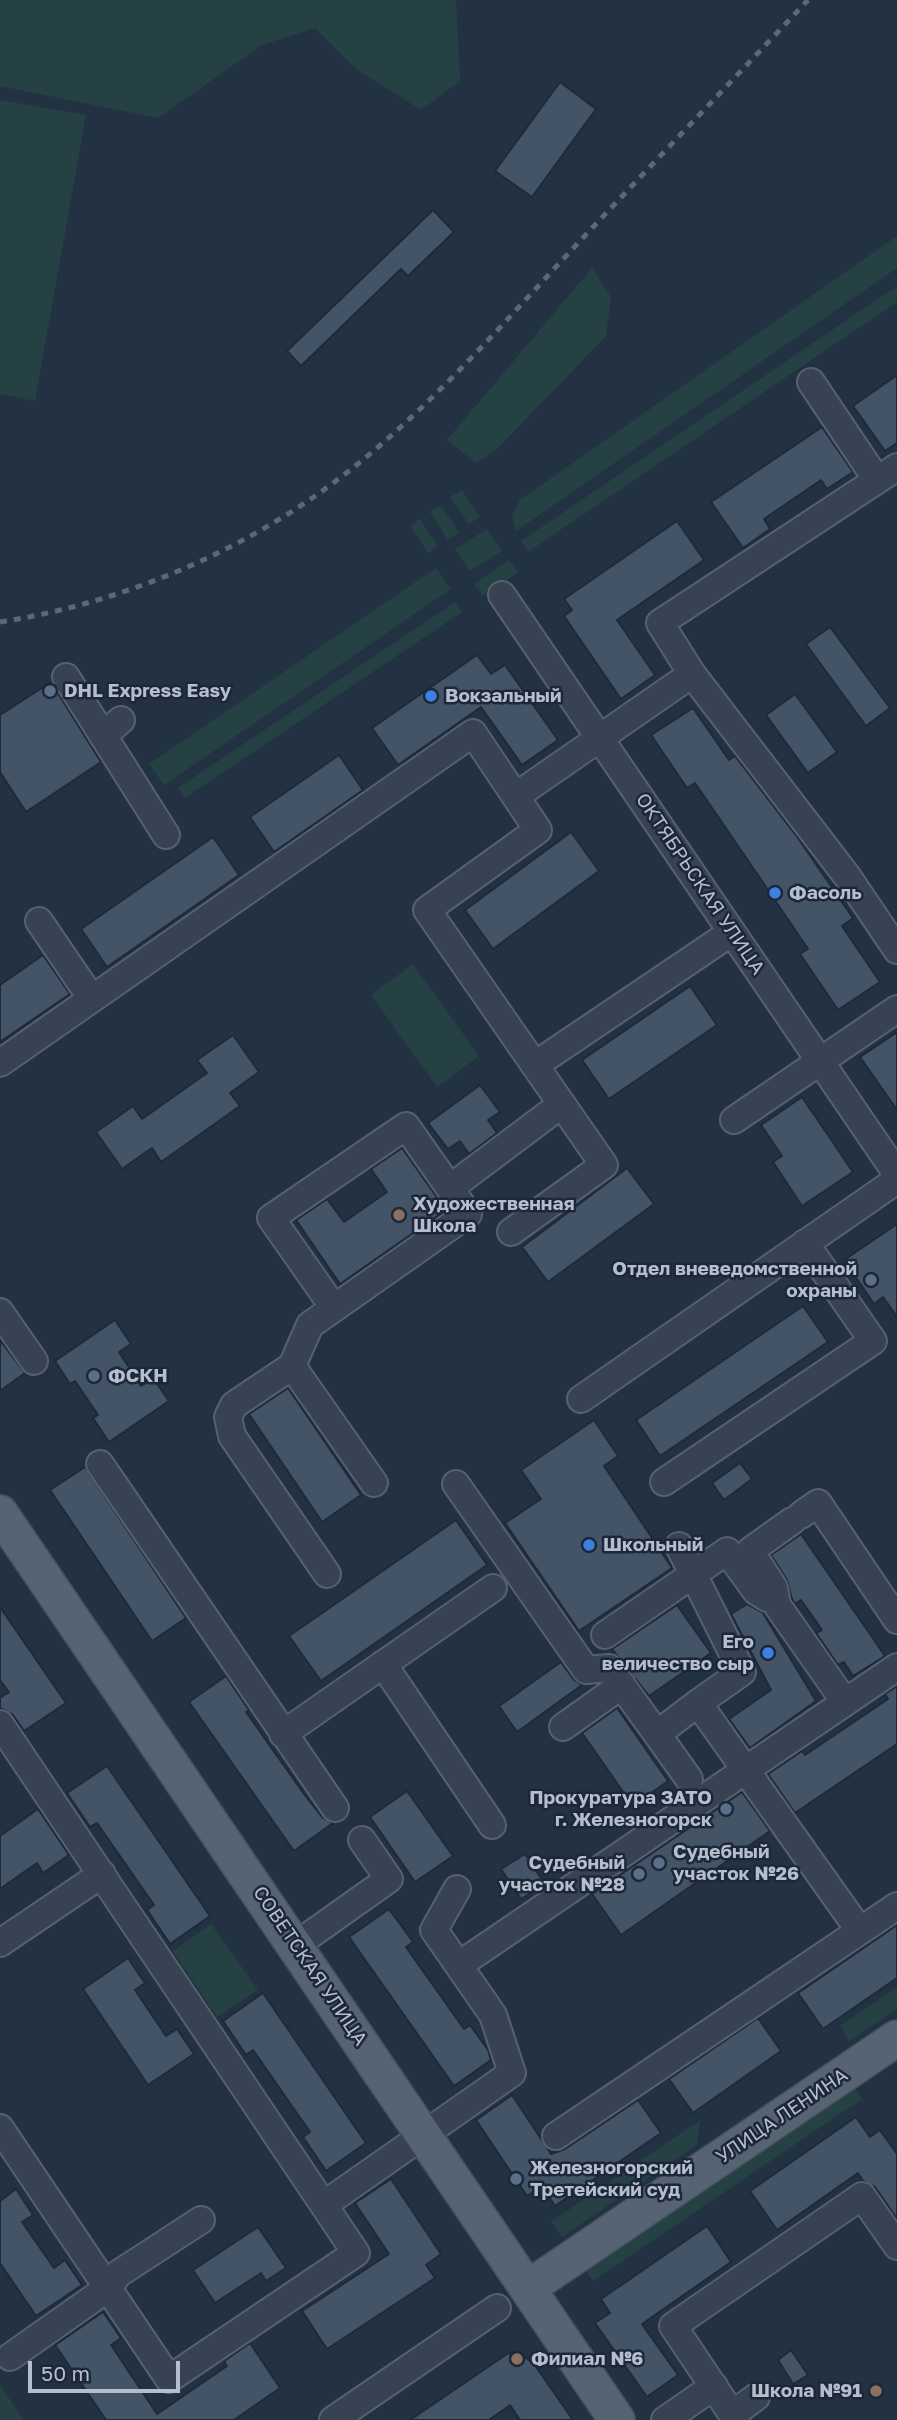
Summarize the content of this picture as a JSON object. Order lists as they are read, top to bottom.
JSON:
{
  "streets": {
    "main road": ["СОВЕТСКАЯ УЛИЦА", "УЛИЦА ЛЕНИНА"],
    "street": ["ОКТЯБРЬСКАЯ УЛИЦА"]
  },
  "crossings": [
    ["СОВЕТСКАЯ УЛИЦА", "УЛИЦА ЛЕНИНА"]
  ],
  "places": [
    "DHL Express Easy",
    "Вокзальный",
    "Фасоль",
    "Художественная Школа",
    "Отдел вневедомственной охраны",
    "ФСКН",
    "Школьный",
    "Его величество сыр",
    "Прокуратура ЗАТО г. Железногорск",
    "Судебный участок №26",
    "Судебный участок №28",
    "Железногорский Третейский суд",
    "Филиал №6",
    "Школа №91"
  ],
  "scale_bar": "50 m"
}
